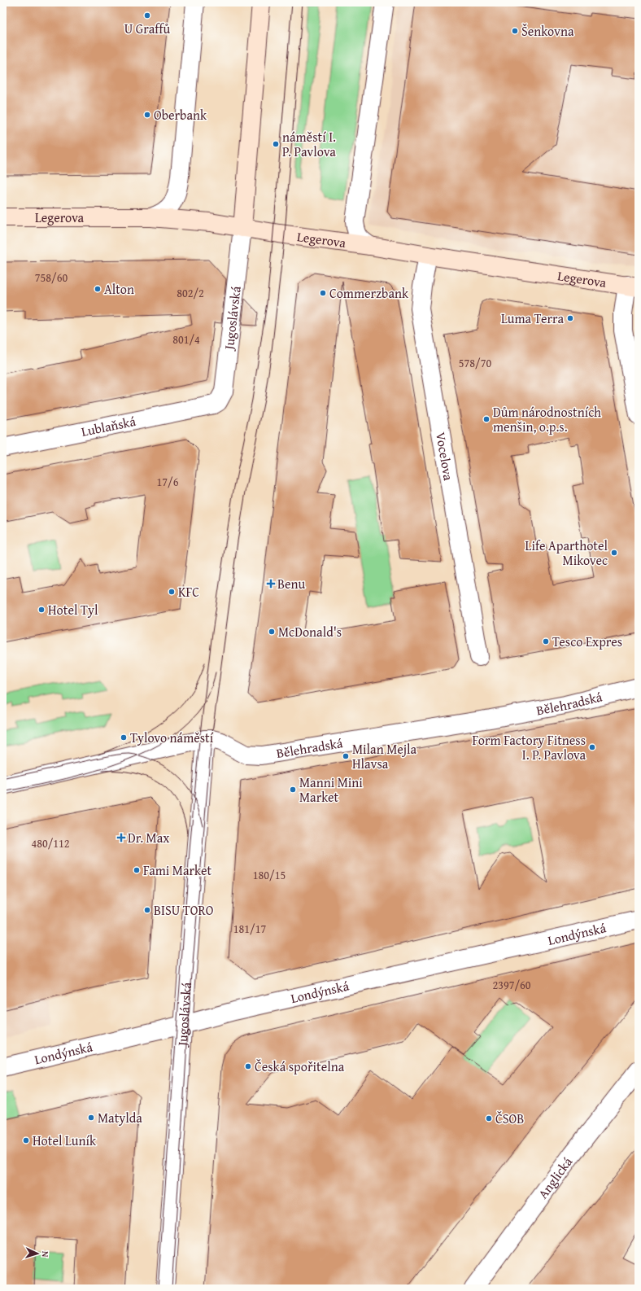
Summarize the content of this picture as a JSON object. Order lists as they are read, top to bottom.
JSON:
{
  "streets": {
    "main road": ["Legerova"],
    "street": [
      "Jugoslávská",
      "Lublaňská",
      "Vocelova",
      "Bělehradská",
      "Londýnská",
      "Anglická"
    ]
  },
  "crossings": [
    ["Legerova", "Jugoslávská"],
    ["Legerova", "Vocelova"],
    ["Jugoslávská", "Lublaňská"],
    ["Jugoslávská", "Bělehradská"],
    ["Jugoslávská", "Londýnská"]
  ],
  "places": {
    "other": [
      "U Graffů",
      "Šenkovna",
      "Oberbank",
      "náměstí I. P. Pavlova",
      "Alton",
      "Commerzbank",
      "Luma Terra",
      "Dům národnostních menšin, o.p.s.",
      "Life Aparthotel Mikovec",
      "KFC",
      "Hotel Tyl",
      "McDonald's",
      "Tesco Expres",
      "Tylovo náměstí",
      "Form Factory Fitness I. P. Pavlova",
      "Milan Mejla Hlavsa",
      "Manni Mini Market",
      "Fami Market",
      "BISU TORO",
      "Česká spořitelna",
      "Matylda",
      "ČSOB",
      "Hotel Luník"
    ],
    "health": ["Benu", "Dr. Max"]
  },
  "house_numbers": [
    "758/60",
    "802/2",
    "801/4",
    "578/70",
    "17/6",
    "480/112",
    "180/15",
    "181/17",
    "2397/60"
  ],
  "north": "right"
}
